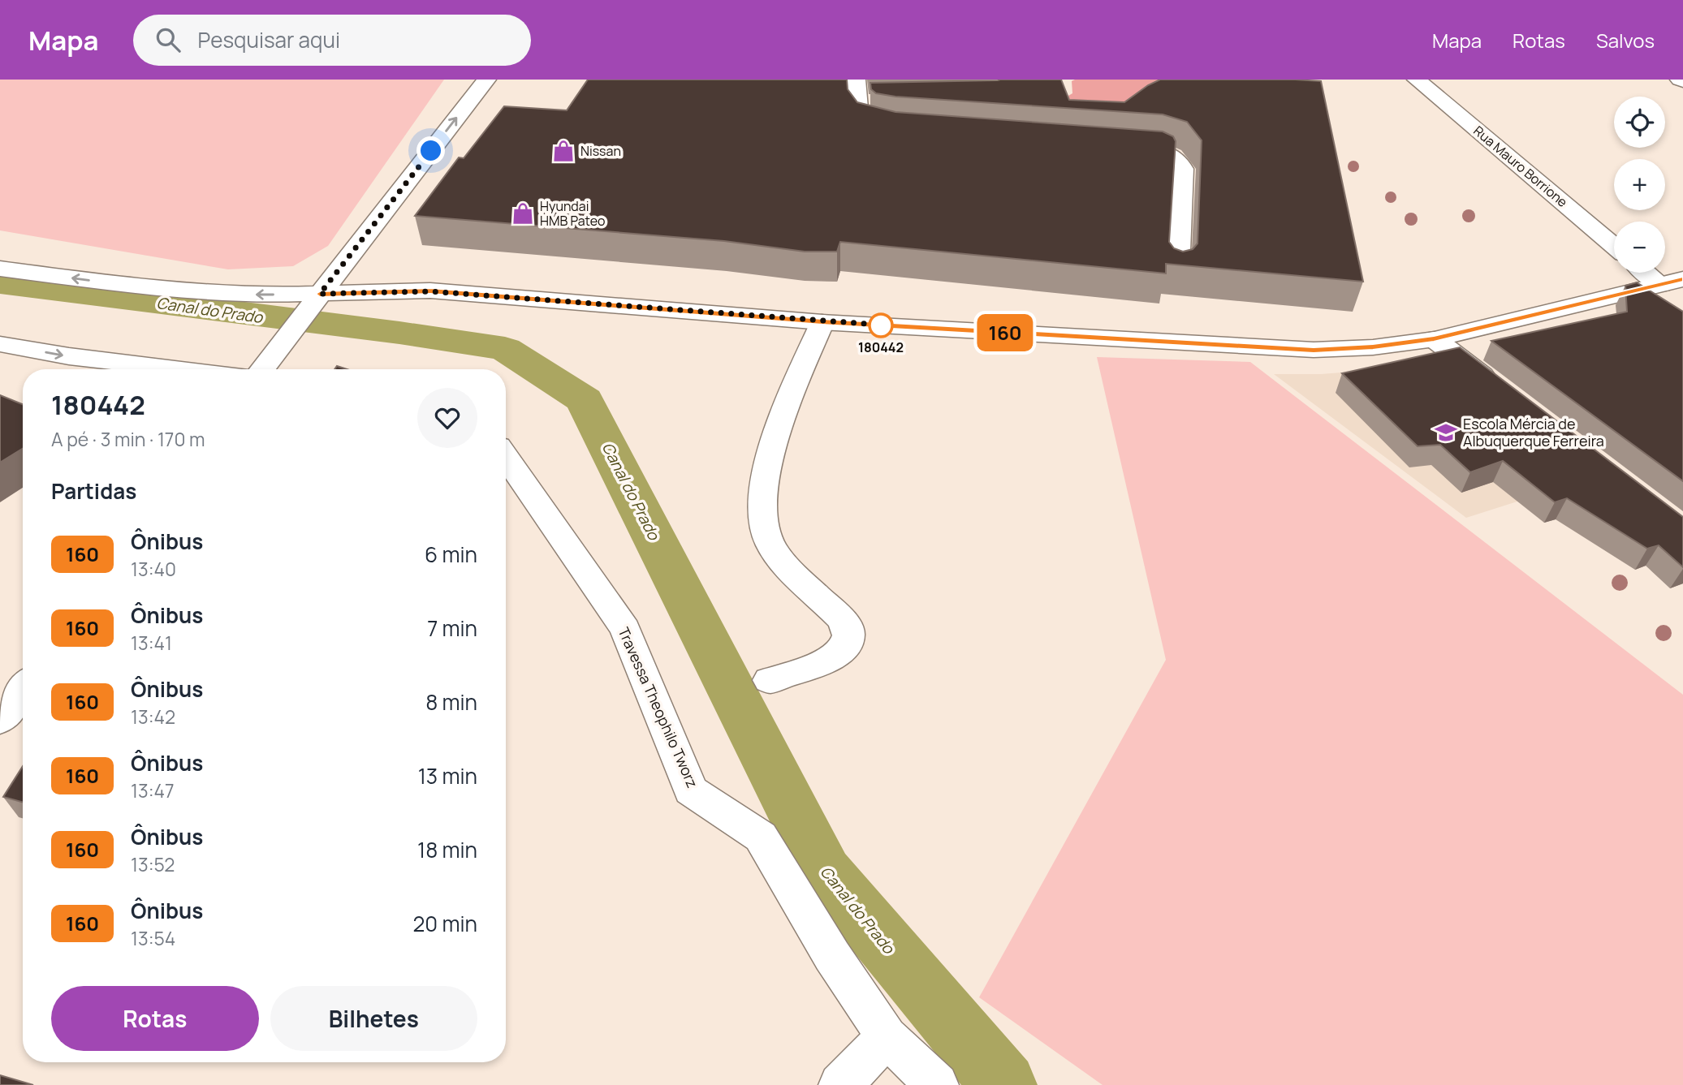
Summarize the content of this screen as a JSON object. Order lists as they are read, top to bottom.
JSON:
{
  "streets": {
    "main road": ["Rua Mauro Borrione", "Travessa Theophilo Tworz"]
  },
  "water": ["Canal do Prado"],
  "places": {
    "shop": ["Nissan", "Hyundai HMB Pateo"],
    "other": ["180442"],
    "school or university": ["Escola Mércia de Albuquerque Ferreira"]
  },
  "lines": ["bus line 160"],
  "page": {
    "header": "Mapa",
    "search": "Pesquisar aqui",
    "nav": ["Mapa", "Rotas", "Salvos"],
    "on_map": "160",
    "map_buttons": ["+", "−"],
    "heading": [
      ["180442", "A pé · 3 min · 170 m"],
      "Partidas"
    ],
    "list": [
      {
        "mark": "160",
        "name": "Ônibus",
        "note": "13:40",
        "value": "6 min"
      },
      {
        "mark": "160",
        "name": "Ônibus",
        "note": "13:41",
        "value": "7 min"
      },
      {
        "mark": "160",
        "name": "Ônibus",
        "note": "13:42",
        "value": "8 min"
      },
      {
        "mark": "160",
        "name": "Ônibus",
        "note": "13:47",
        "value": "13 min"
      },
      {
        "mark": "160",
        "name": "Ônibus",
        "note": "13:52",
        "value": "18 min"
      },
      {
        "mark": "160",
        "name": "Ônibus",
        "note": "13:54",
        "value": "20 min"
      }
    ],
    "buttons": ["Rotas", "Bilhetes"]
  }
}
